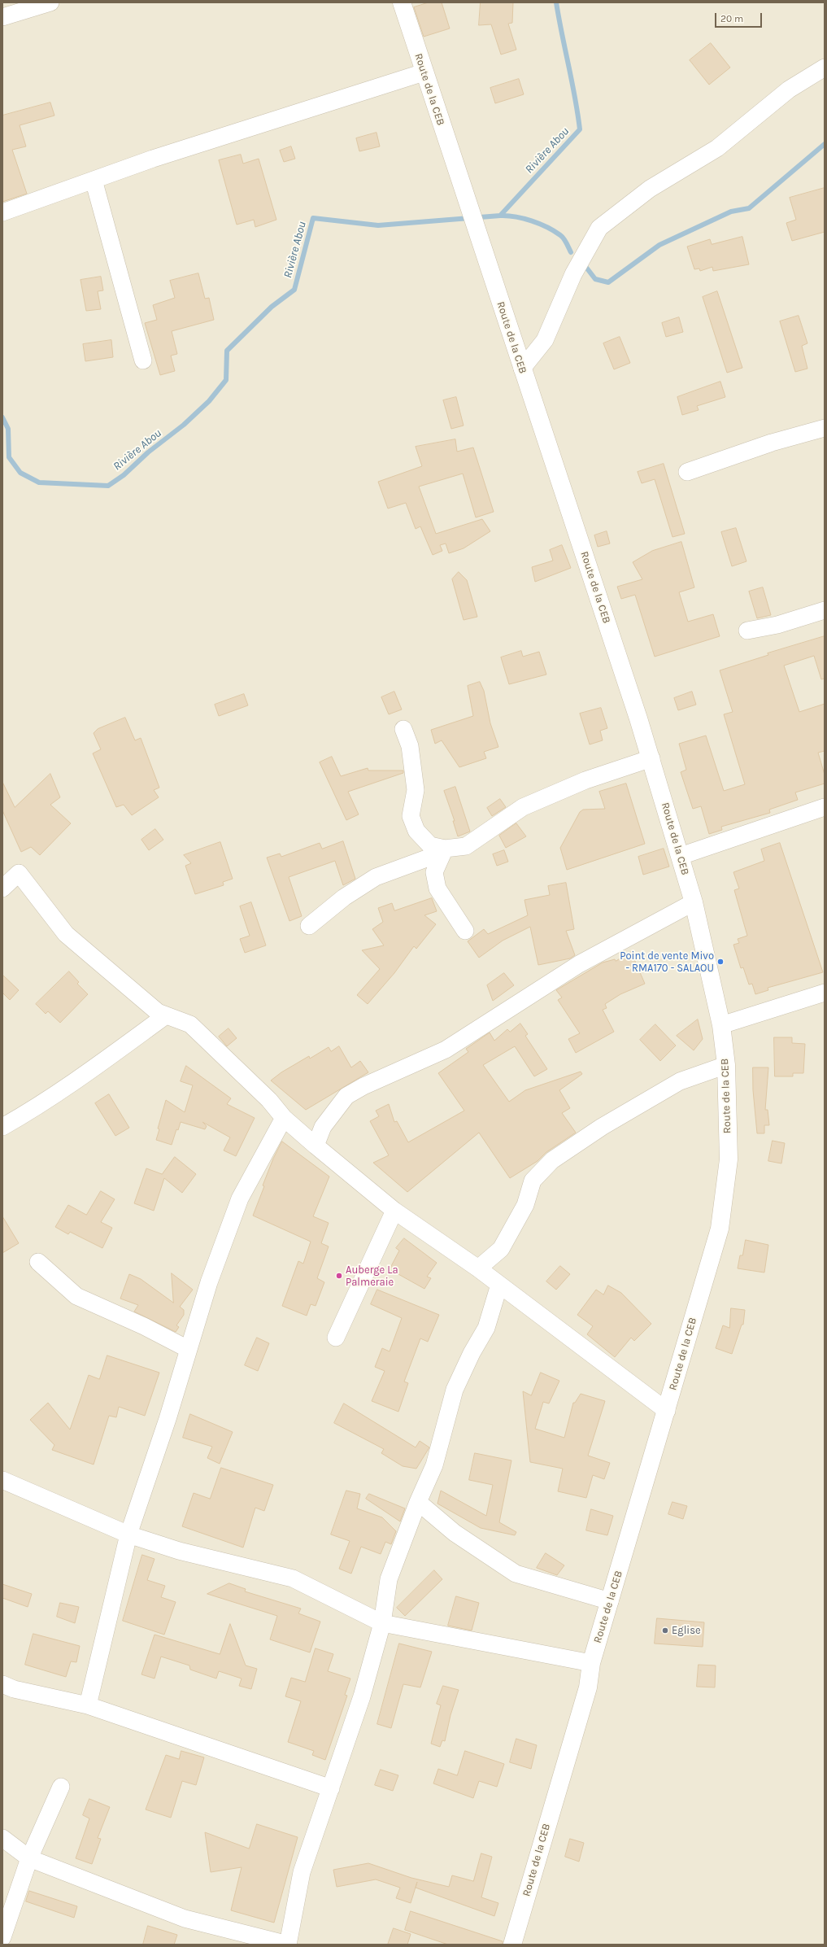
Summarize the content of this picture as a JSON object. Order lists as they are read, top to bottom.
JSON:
{
  "streets": {
    "main road": ["Route de la CEB"]
  },
  "water": ["Rivière Abou"],
  "places": ["Point de vente Mivo - RMA170 - SALAOU", "Auberge La Palmeraie", "Eglise"],
  "scale_bar": "20 m"
}
